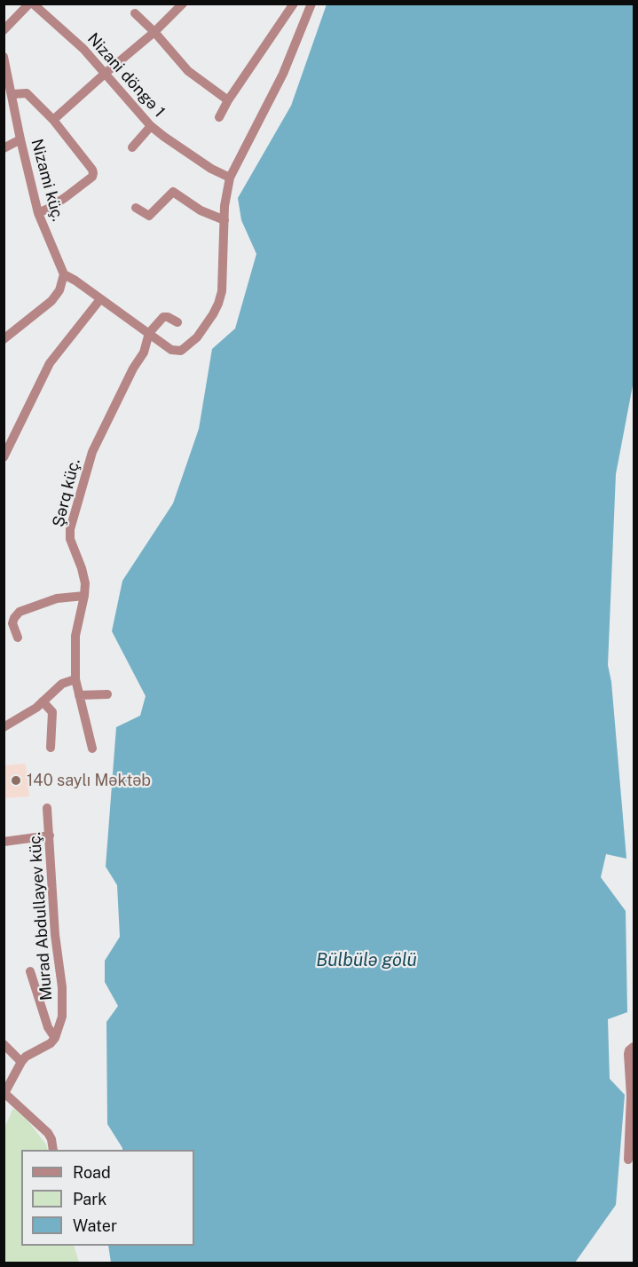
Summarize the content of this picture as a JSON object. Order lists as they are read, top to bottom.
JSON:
{
  "streets": {
    "street": [
      "Nizani döngə 1",
      "Nizami küç.",
      "Şərq küç.",
      "Murad Abdullayev küç."
    ]
  },
  "water": ["Bülbülə gölü"],
  "places": ["140 saylı Məktəb"],
  "legend": ["Road", "Park", "Water"]
}
